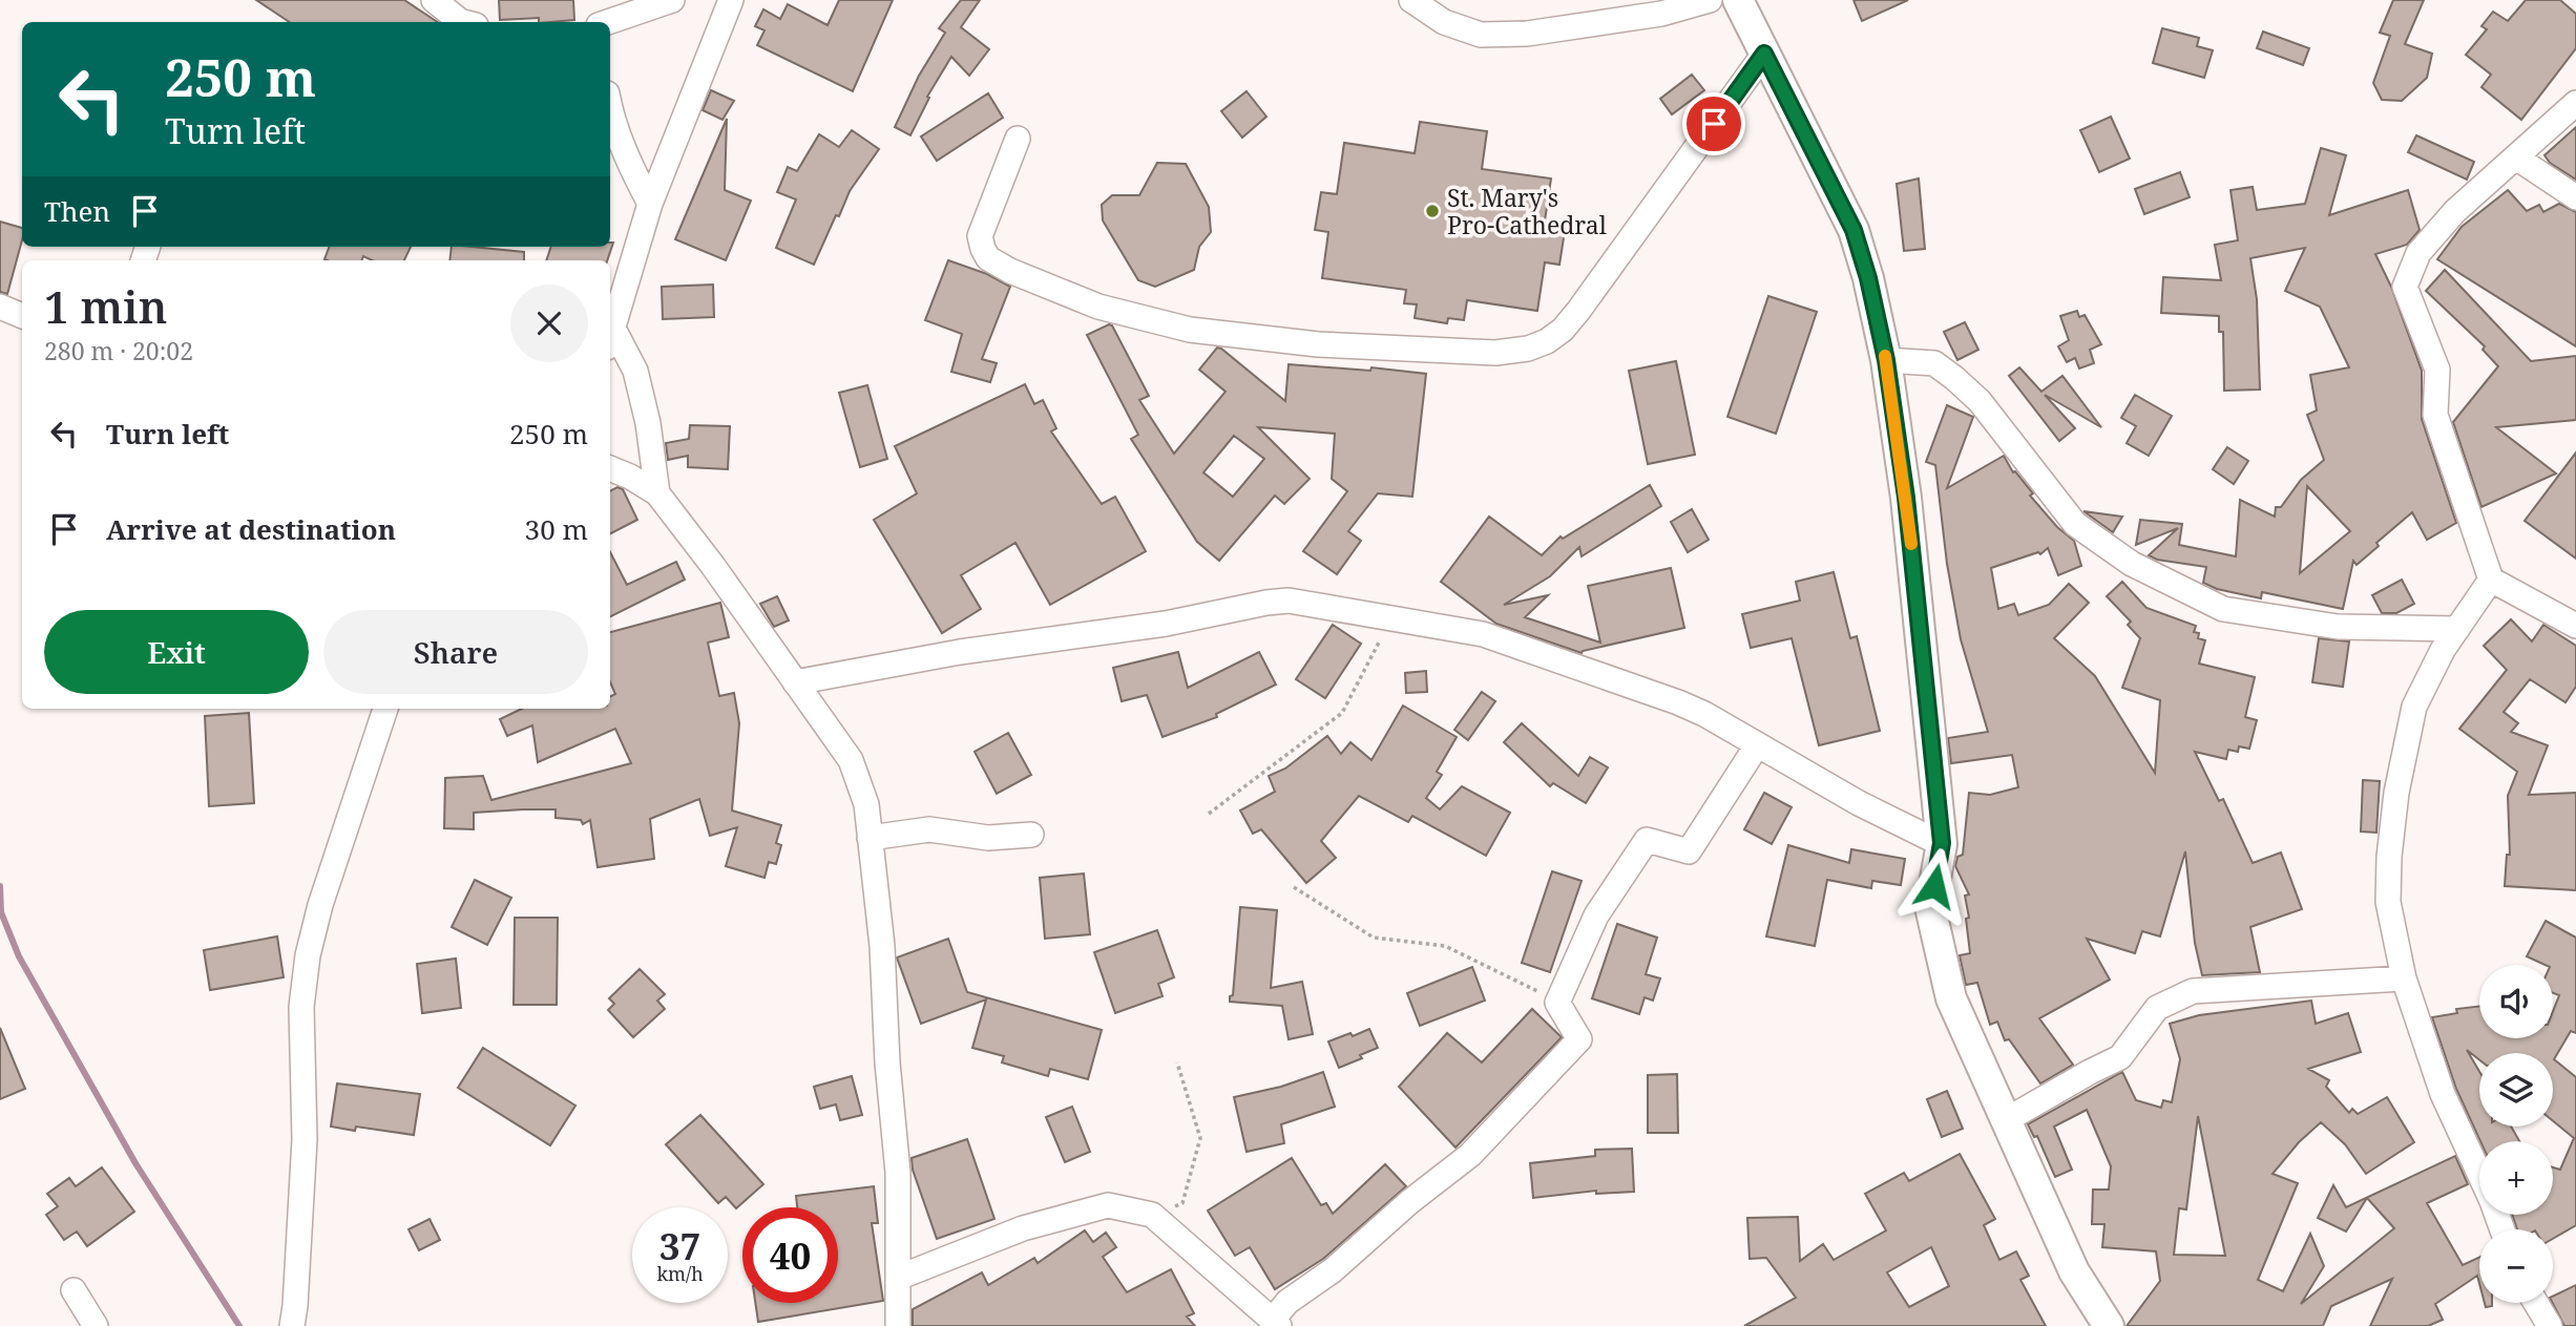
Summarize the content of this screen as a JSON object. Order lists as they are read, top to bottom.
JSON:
{
  "places": ["St. Mary's Pro-Cathedral"],
  "page": {
    "turn": ["250 m", "Turn left"],
    "then": "Then",
    "heading": ["1 min", "280 m · 20:02"],
    "list": [
      {
        "name": "Turn left",
        "value": "250 m"
      },
      {
        "name": "Arrive at destination",
        "value": "30 m"
      }
    ],
    "buttons": ["Exit", "Share"],
    "map_buttons": ["+", "−"],
    "speed": "37 km/h",
    "limit": "40"
  }
}
